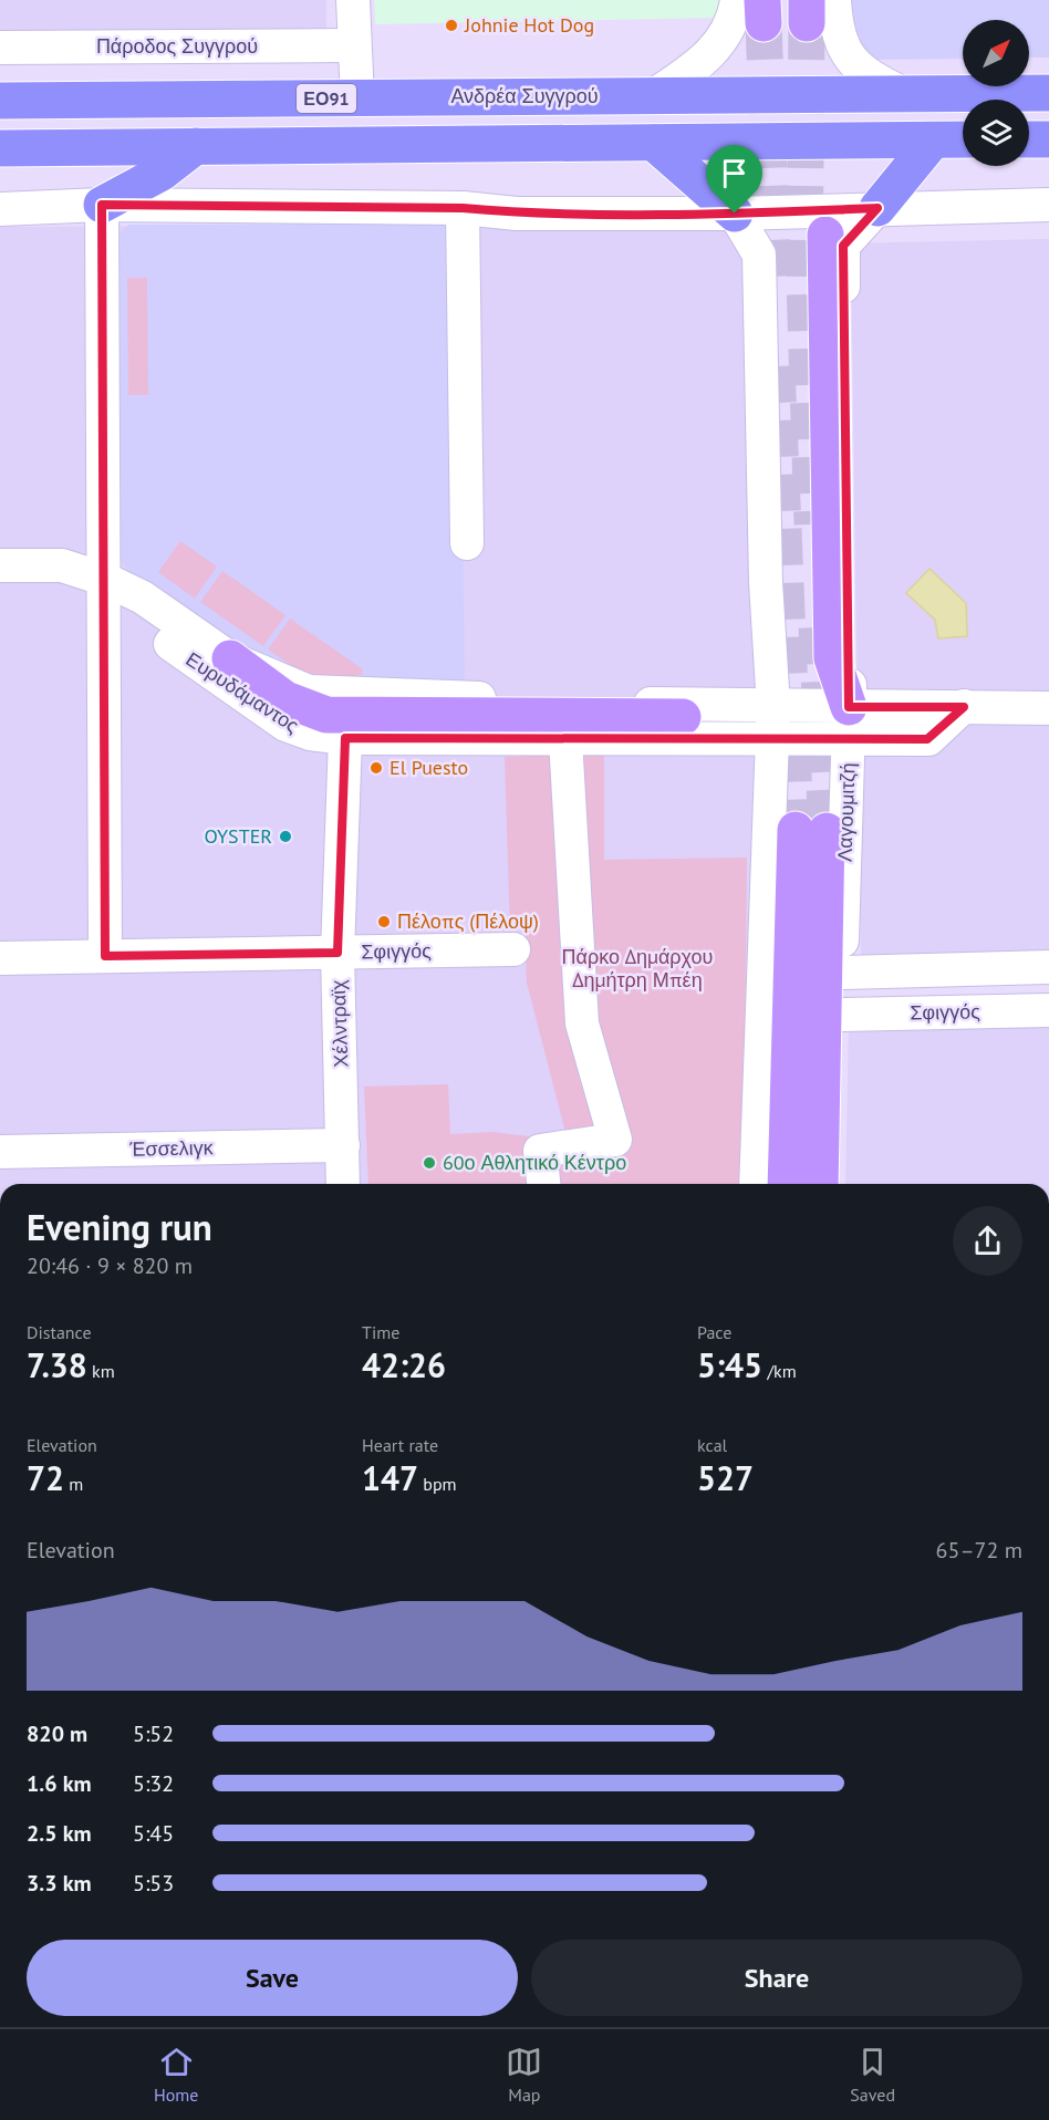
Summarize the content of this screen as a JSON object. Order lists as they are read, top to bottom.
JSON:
{
  "streets": {
    "highway": ["Ανδρέα Συγγρού", "ΕΟ91"],
    "main road": ["Λαγουμιτζή"],
    "street": [
      "Πάροδος Συγγρού",
      "Ευρυδάμαντος",
      "Σφιγγός",
      "Χέλντραϊχ",
      "Έσσελιγκ"
    ]
  },
  "crossings": [
    ["Ευρυδάμαντος", "Λαγουμιτζή"],
    ["Ευρυδάμαντος", "Χέλντραϊχ"],
    ["Λαγουμιτζή", "Σφιγγός"],
    ["Σφιγγός", "Χέλντραϊχ"],
    ["Χέλντραϊχ", "Έσσελιγκ"]
  ],
  "parks": ["Πάρκο Δημάρχου Δημήτρη Μπέη"],
  "places": [
    "Johnie Hot Dog",
    "El Puesto",
    "OYSTER",
    "Πέλοπς (Πέλοψ)",
    "60ο Αθλητικό Κέντρο"
  ],
  "north": "top right",
  "page": {
    "heading": ["Evening run", "20:46 · 9 × 820 m"],
    "stats": [
      ["Distance", "7.38 km"],
      ["Time", "42:26"],
      ["Pace", "5:45 /km"],
      ["Elevation", "72 m"],
      ["Heart rate", "147 bpm"],
      ["kcal", "527"]
    ],
    "chart": ["Elevation", "65–72 m"],
    "list": [
      {
        "name": "820 m",
        "note": "5:52"
      },
      {
        "name": "1.6 km",
        "note": "5:32"
      },
      {
        "name": "2.5 km",
        "note": "5:45"
      },
      {
        "name": "3.3 km",
        "note": "5:53"
      }
    ],
    "buttons": ["Save", "Share"],
    "tabs": ["Home", "Map", "Saved"]
  }
}
